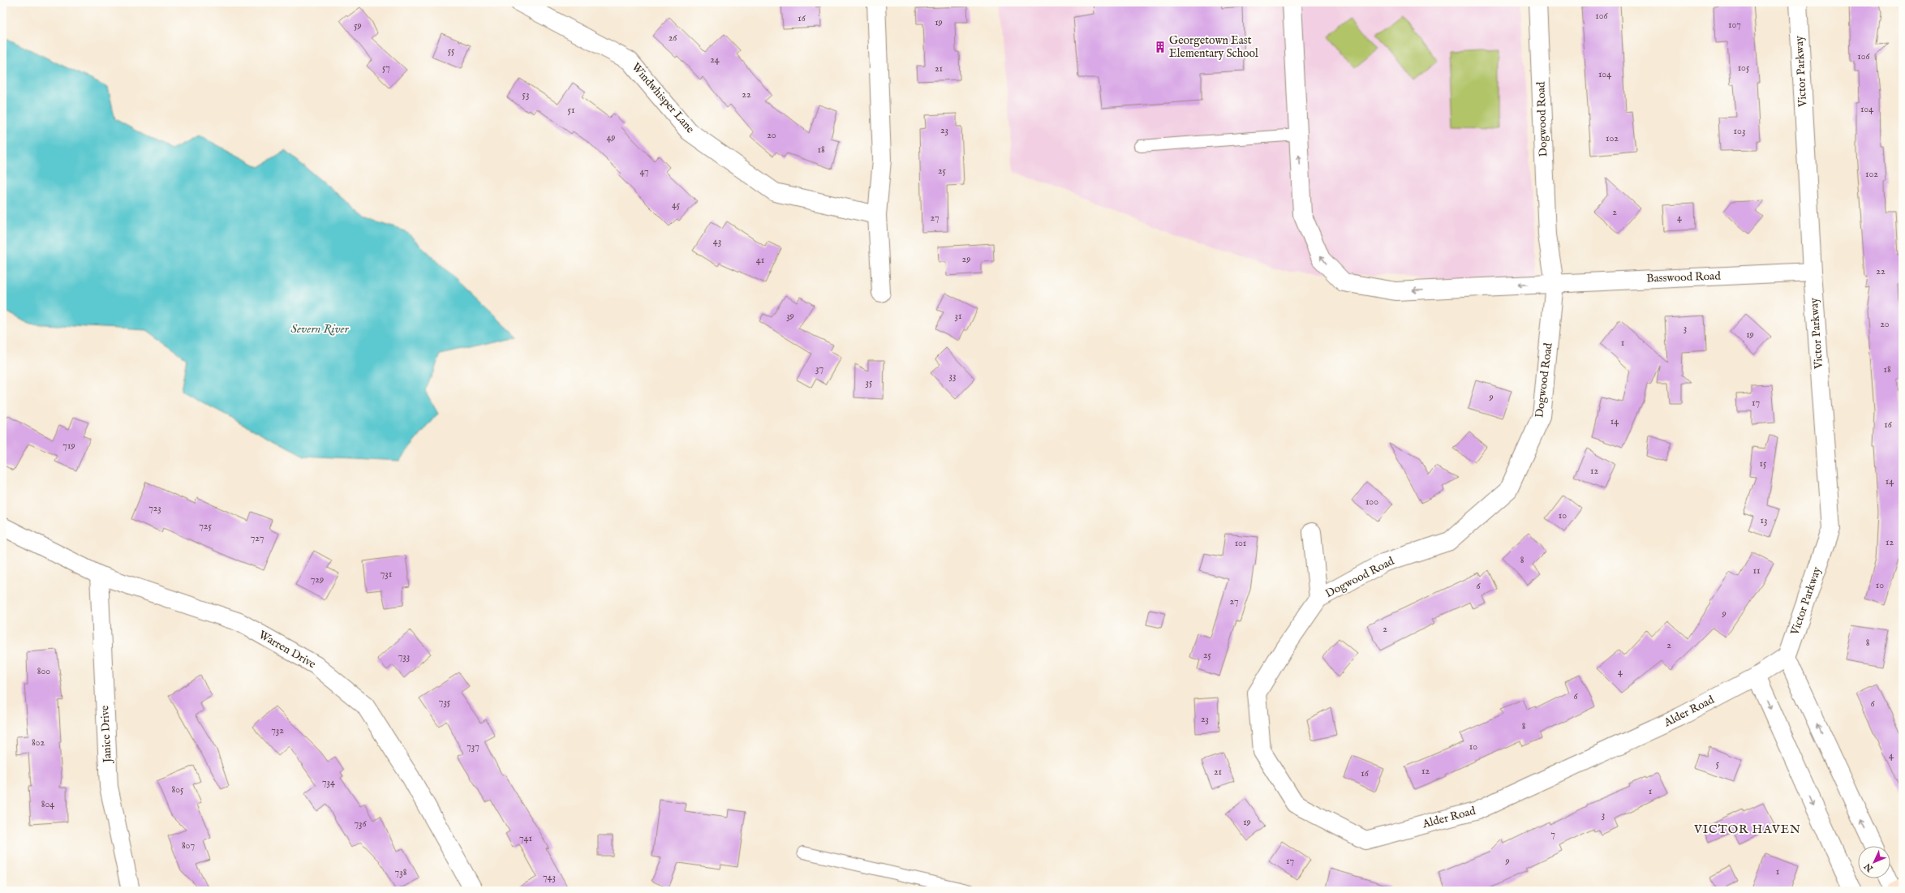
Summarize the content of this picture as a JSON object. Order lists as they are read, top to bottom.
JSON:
{
  "streets": {
    "street": [
      "Victor Parkway",
      "Windwhisper Lane",
      "Dogwood Road",
      "Basswood Road",
      "Warren Drive",
      "Alder Road",
      "Janice Drive"
    ]
  },
  "crossings": [
    ["Victor Parkway", "Basswood Road"],
    ["Dogwood Road", "Basswood Road"],
    ["Dogwood Road", "Alder Road"],
    ["Warren Drive", "Janice Drive"]
  ],
  "districts": ["VICTOR HAVEN"],
  "water": ["Severn River"],
  "places": {
    "building": ["Georgetown East Elementary School"]
  },
  "house_numbers": [
    "106",
    "16",
    "19",
    "107",
    "59",
    "26",
    "55",
    "106",
    "24",
    "57",
    "105",
    "21",
    "104",
    "53",
    "22",
    "104",
    "51",
    "23",
    "103",
    "20",
    "49",
    "102",
    "18",
    "25",
    "47",
    "102",
    "45",
    "2",
    "27",
    "4",
    "43",
    "29",
    "41",
    "22",
    "39",
    "31",
    "20",
    "3",
    "19",
    "1",
    "37",
    "18",
    "33",
    "35",
    "9",
    "17",
    "14",
    "16",
    "719",
    "15",
    "12",
    "14",
    "100",
    "723",
    "10",
    "13",
    "725",
    "727",
    "12",
    "101",
    "8",
    "11",
    "731",
    "729",
    "10",
    "6",
    "27",
    "9",
    "2",
    "8",
    "2",
    "25",
    "733",
    "800",
    "4",
    "6",
    "735",
    "6",
    "23",
    "8",
    "732",
    "802",
    "737",
    "10",
    "4",
    "5",
    "12",
    "21",
    "16",
    "734",
    "805",
    "1",
    "804",
    "3",
    "19",
    "736",
    "7",
    "741",
    "807",
    "17",
    "9",
    "1",
    "738",
    "743"
  ],
  "north": "bottom left"
}
